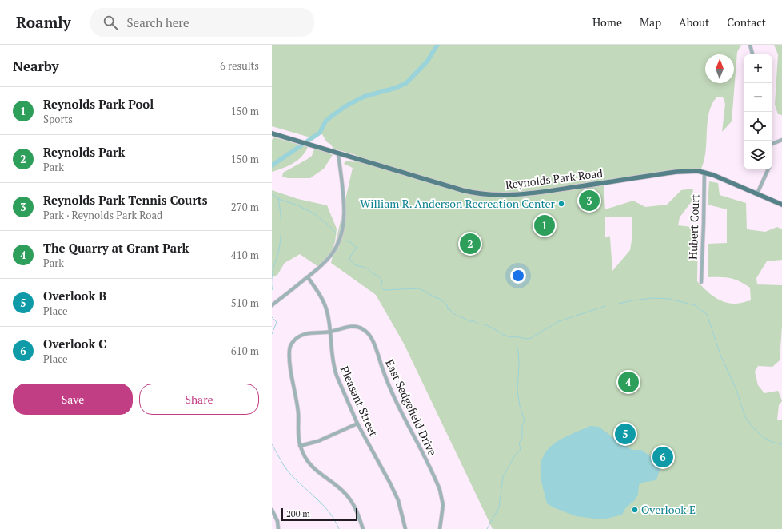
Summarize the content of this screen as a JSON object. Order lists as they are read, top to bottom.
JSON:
{
  "streets": {
    "main road": ["Reynolds Park Road"],
    "street": ["Hubert Court", "Pleasant Street", "East Sedgefield Drive"]
  },
  "crossings": [
    ["Reynolds Park Road", "Hubert Court"],
    ["Pleasant Street", "East Sedgefield Drive"]
  ],
  "places": ["William R. Anderson Recreation Center", "Overlook E"],
  "scale_bar": "200 m",
  "north": "top",
  "page": {
    "header": "Roamly",
    "search": "Search here",
    "nav": [
      "Home",
      "Map",
      "About",
      "Contact"
    ],
    "heading": ["Nearby", "6 results"],
    "map_buttons": ["+", "−"],
    "list": [
      {
        "mark": "1",
        "name": "Reynolds Park Pool",
        "note": "Sports",
        "value": "150 m"
      },
      {
        "mark": "2",
        "name": "Reynolds Park",
        "note": "Park",
        "value": "150 m"
      },
      {
        "mark": "3",
        "name": "Reynolds Park Tennis Courts",
        "note": "Park · Reynolds Park Road",
        "value": "270 m"
      },
      {
        "mark": "4",
        "name": "The Quarry at Grant Park",
        "note": "Park",
        "value": "410 m"
      },
      {
        "mark": "5",
        "name": "Overlook B",
        "note": "Place",
        "value": "510 m"
      },
      {
        "mark": "6",
        "name": "Overlook C",
        "note": "Place",
        "value": "610 m"
      }
    ],
    "pins": [
      "3",
      "1",
      "2",
      "4",
      "5",
      "6"
    ],
    "buttons": ["Save", "Share"],
    "scale": "200 m"
  }
}
